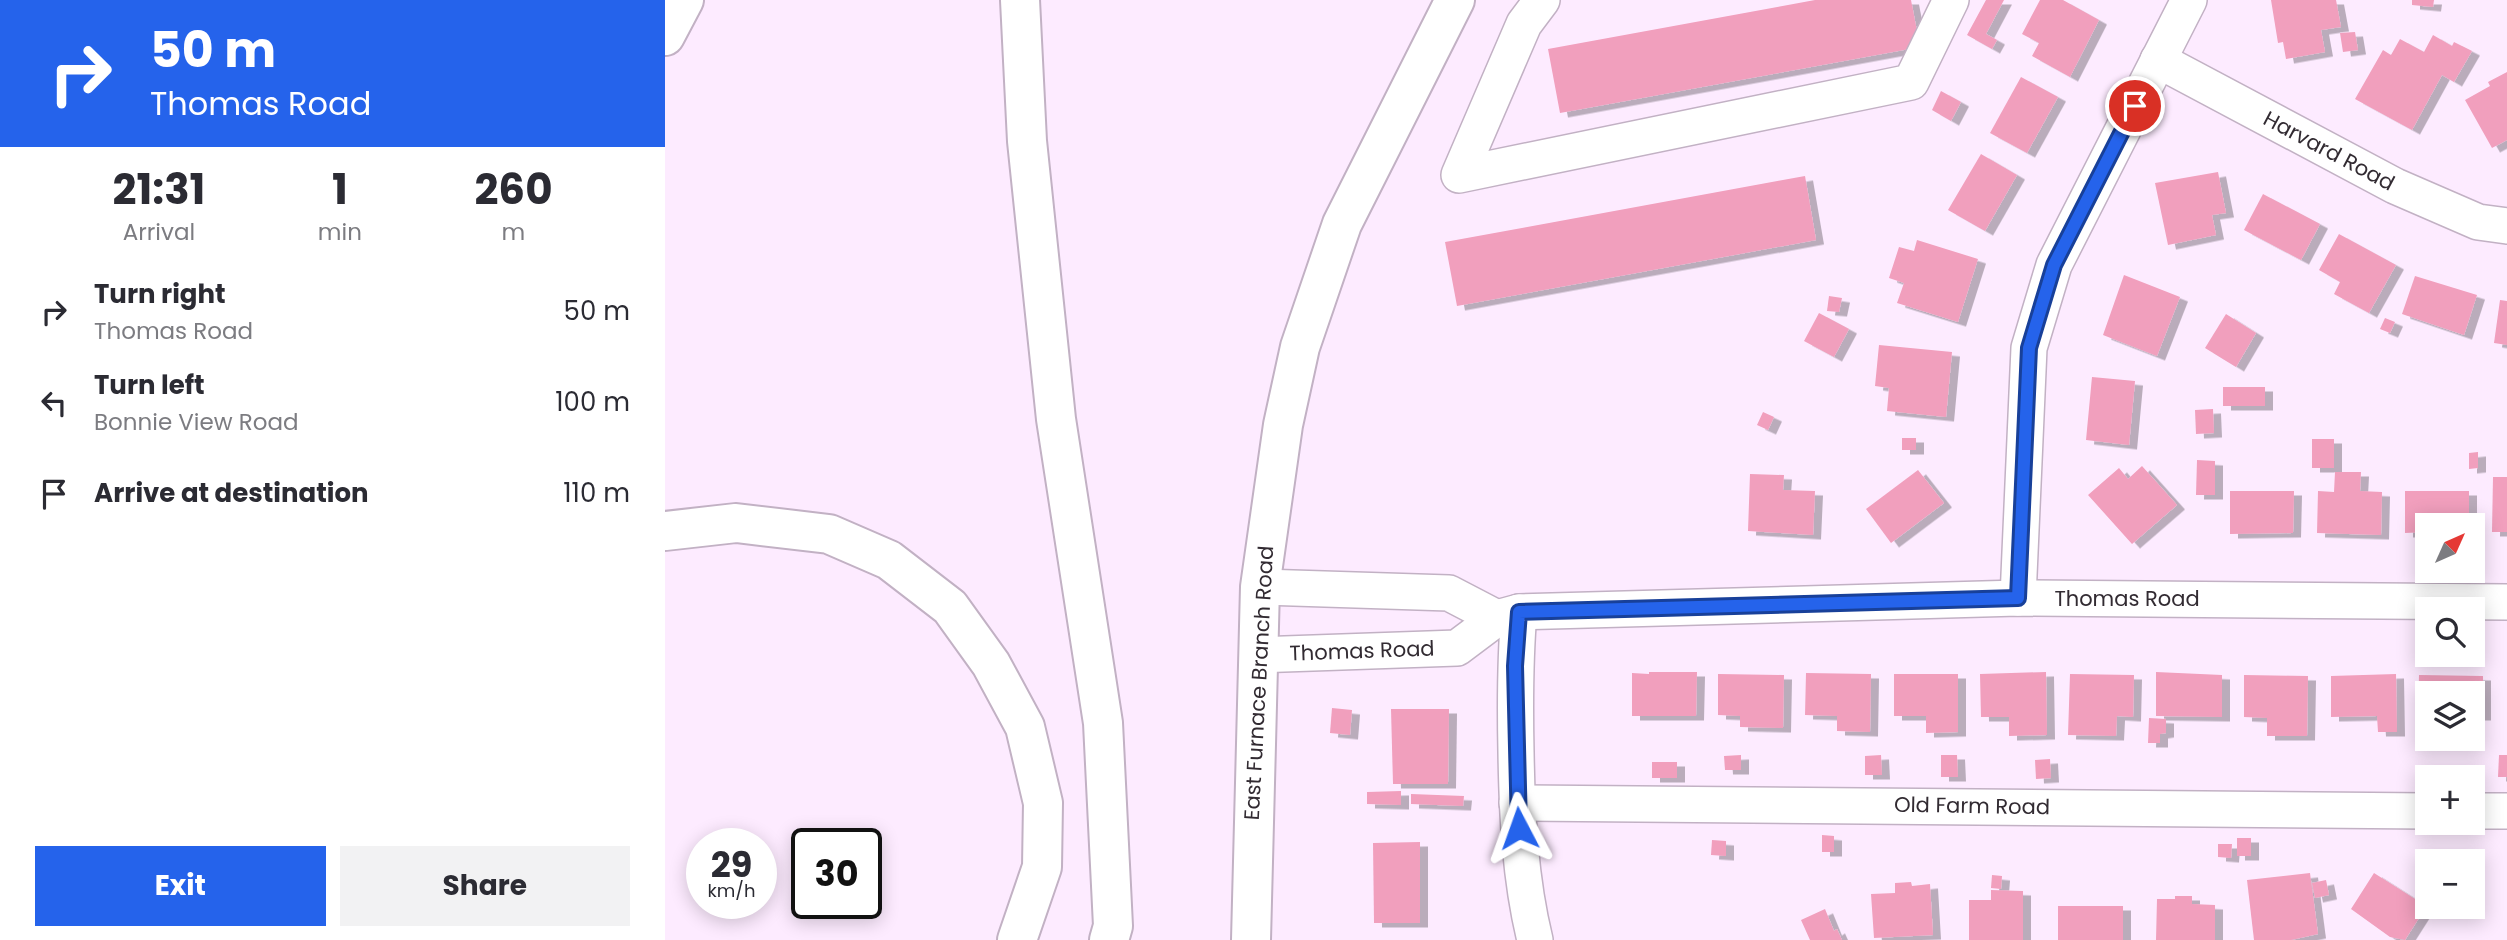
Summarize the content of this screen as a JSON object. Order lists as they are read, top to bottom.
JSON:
{
  "streets": {
    "main road": ["East Furnace Branch Road"],
    "street": ["Harvard Road", "Thomas Road", "Old Farm Road"]
  },
  "crossings": [
    ["Thomas Road", "East Furnace Branch Road"]
  ],
  "north": "top right",
  "page": {
    "turn": ["50 m", "Thomas Road"],
    "eta": [
      "21:31",
      "Arrival",
      "1",
      "min",
      "260",
      "m"
    ],
    "list": [
      {
        "name": "Turn right",
        "note": "Thomas Road",
        "value": "50 m"
      },
      {
        "name": "Turn left",
        "note": "Bonnie View Road",
        "value": "100 m"
      },
      {
        "name": "Arrive at destination",
        "value": "110 m"
      }
    ],
    "map_buttons": ["+", "−"],
    "speed": "29 km/h",
    "limit": "30",
    "buttons": ["Exit", "Share"]
  }
}
